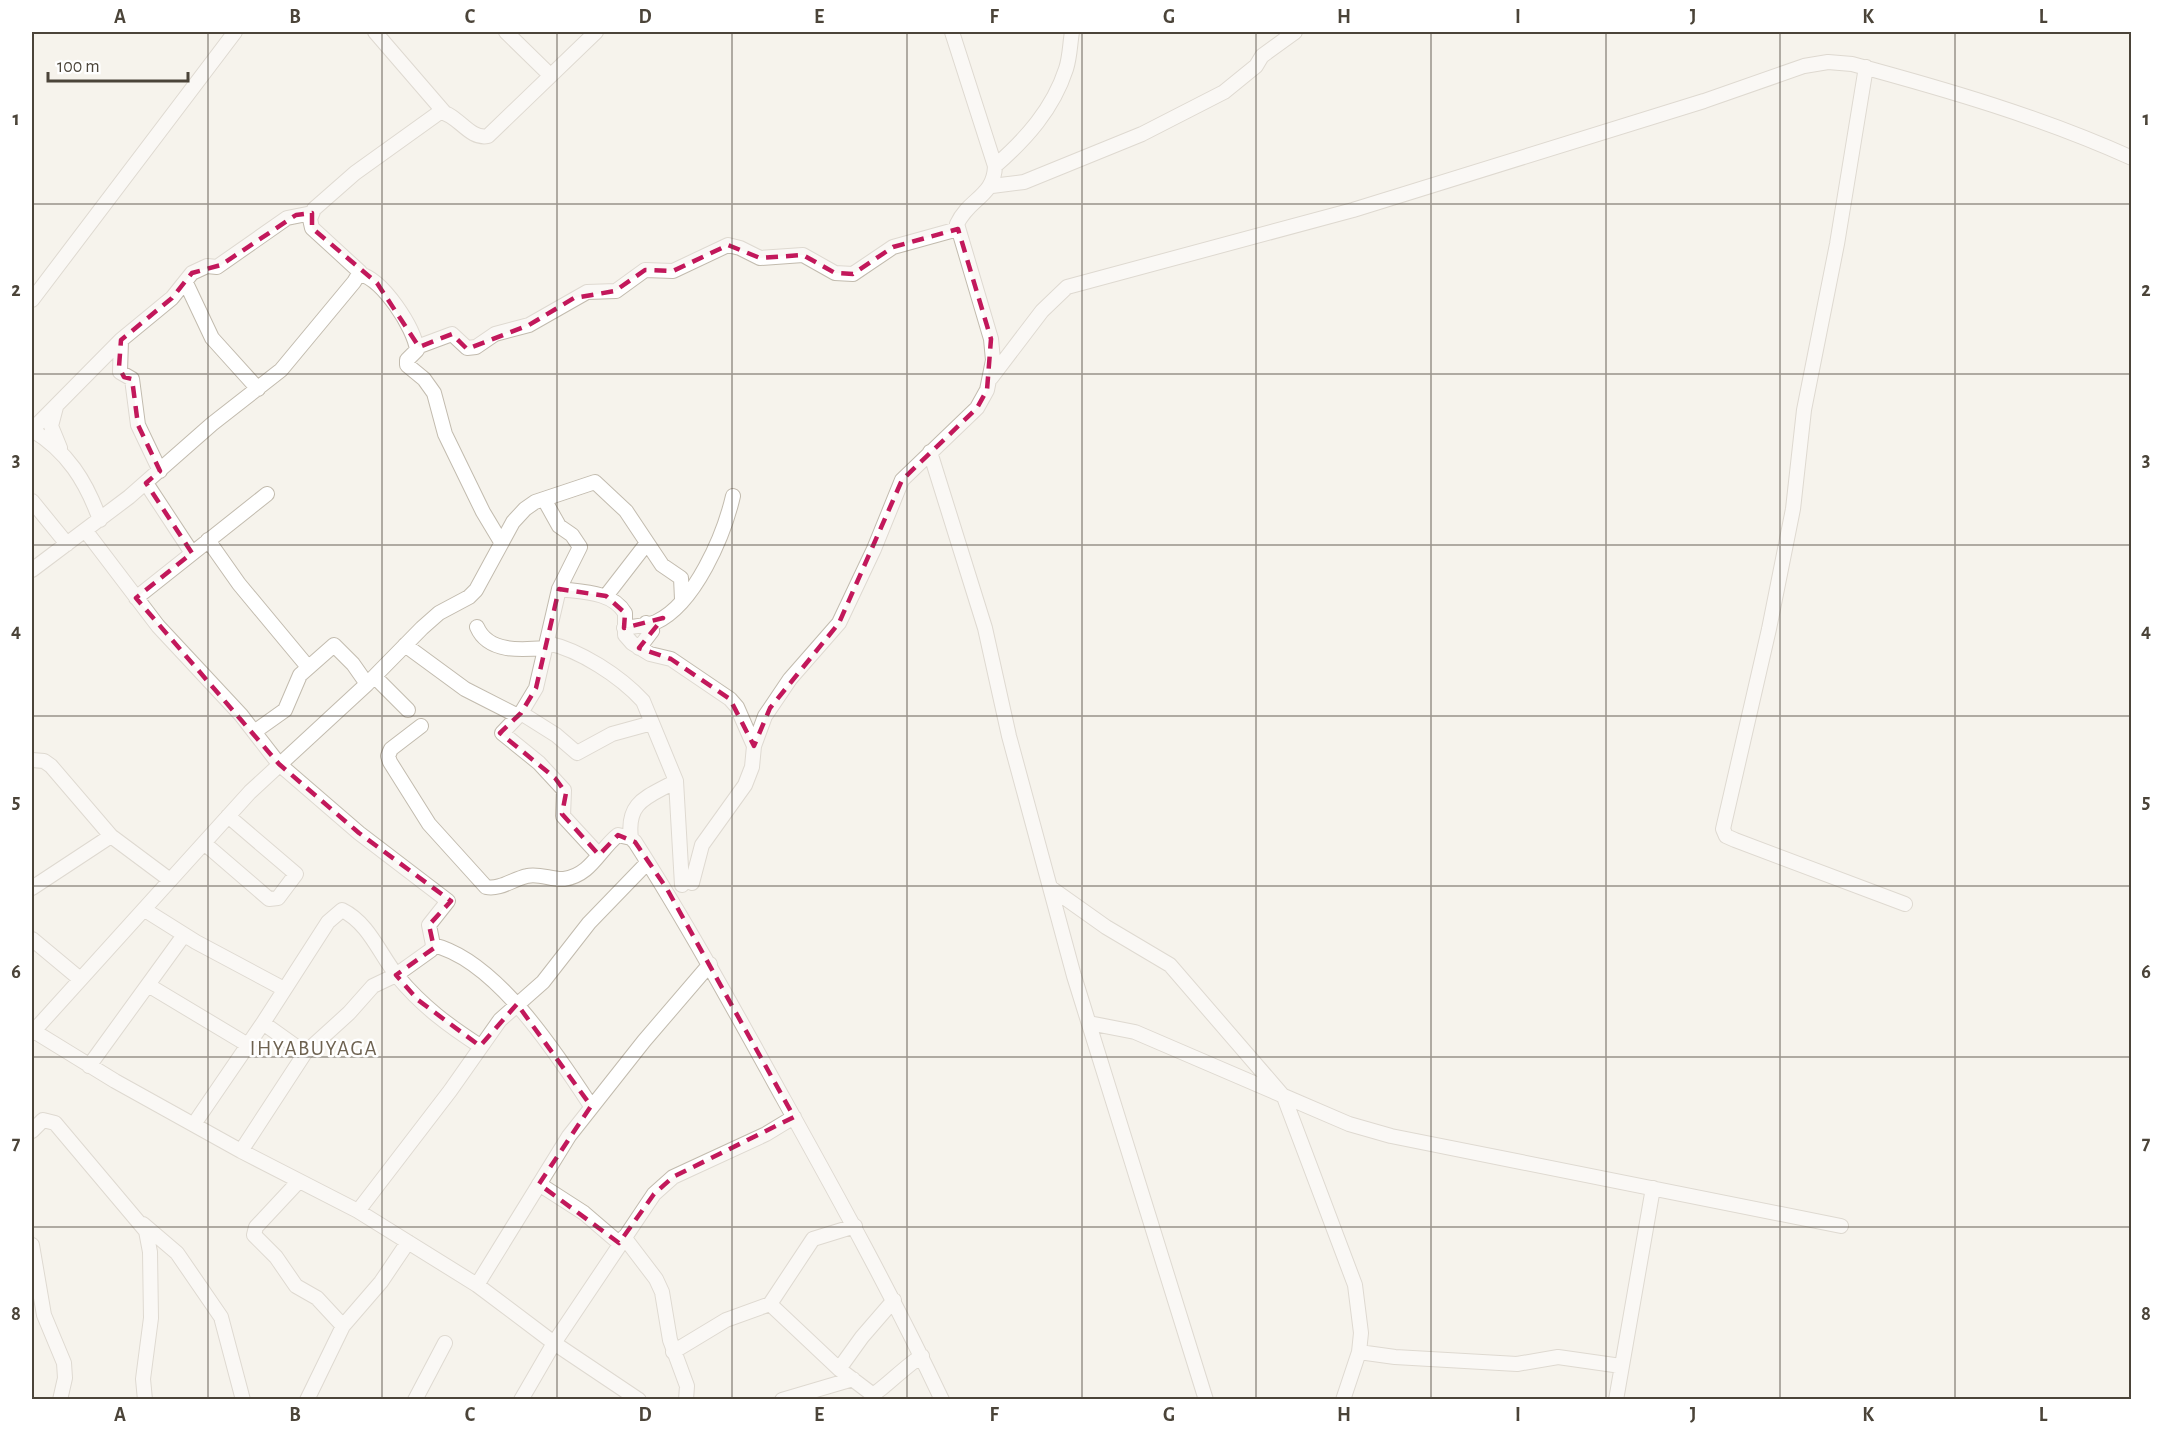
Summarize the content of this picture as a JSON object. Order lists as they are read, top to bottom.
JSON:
{
  "districts": ["IHYABUYAGA"],
  "scale_bar": "100 m",
  "grid": {
    "columns": [
      "A",
      "B",
      "C",
      "D",
      "E",
      "F",
      "G",
      "H",
      "I",
      "J",
      "K",
      "L"
    ],
    "rows": [
      "1",
      "2",
      "3",
      "4",
      "5",
      "6",
      "7",
      "8"
    ]
  }
}
